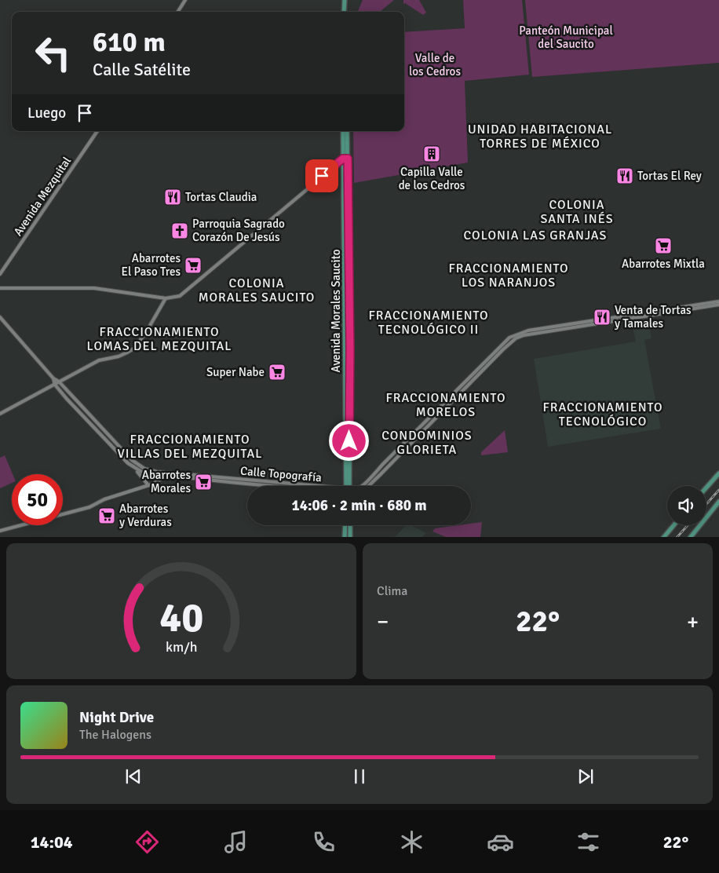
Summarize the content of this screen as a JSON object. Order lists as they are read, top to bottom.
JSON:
{
  "streets": {
    "main road": ["Avenida Morales Saucito"],
    "street": ["Avenida Mezquital", "Calle Topografía"]
  },
  "districts": [
    "UNIDAD HABITACIONAL TORRES DE MÉXICO",
    "COLONIA SANTA INÉS",
    "COLONIA LAS GRANJAS",
    "FRACCIONAMIENTO LOS NARANJOS",
    "COLONIA MORALES SAUCITO",
    "FRACCIONAMIENTO TECNOLÓGICO II",
    "FRACCIONAMIENTO LOMAS DEL MEZQUITAL",
    "FRACCIONAMIENTO MORELOS",
    "FRACCIONAMIENTO TECNOLÓGICO",
    "CONDOMINIOS GLORIETA",
    "FRACCIONAMIENTO VILLAS DEL MEZQUITAL"
  ],
  "parks": ["Panteón Municipal del Saucito", "Valle de los Cedros"],
  "places": {
    "building": ["Capilla Valle de los Cedros"],
    "restaurant": ["Tortas El Rey", "Tortas Claudia", "Venta de Tortas y Tamales"],
    "church": ["Parroquia Sagrado Corazón De Jesús"],
    "supermarket": [
      "Abarrotes Mixtla",
      "Abarrotes El Paso Tres",
      "Super Nabe",
      "Abarrotes Morales",
      "Abarrotes y Verduras"
    ]
  },
  "page": {
    "turn": ["610 m", "Calle Satélite"],
    "then": "Luego",
    "limit": "50",
    "trip": "14:06 · 2 min · 680 m",
    "tile": "Clima",
    "heat": ["−", "22°", "+"],
    "song": ["Night Drive", "The Halogens"],
    "tabs": ["14:04", "22°"],
    "gauge": ["40", "km/h"]
  }
}
